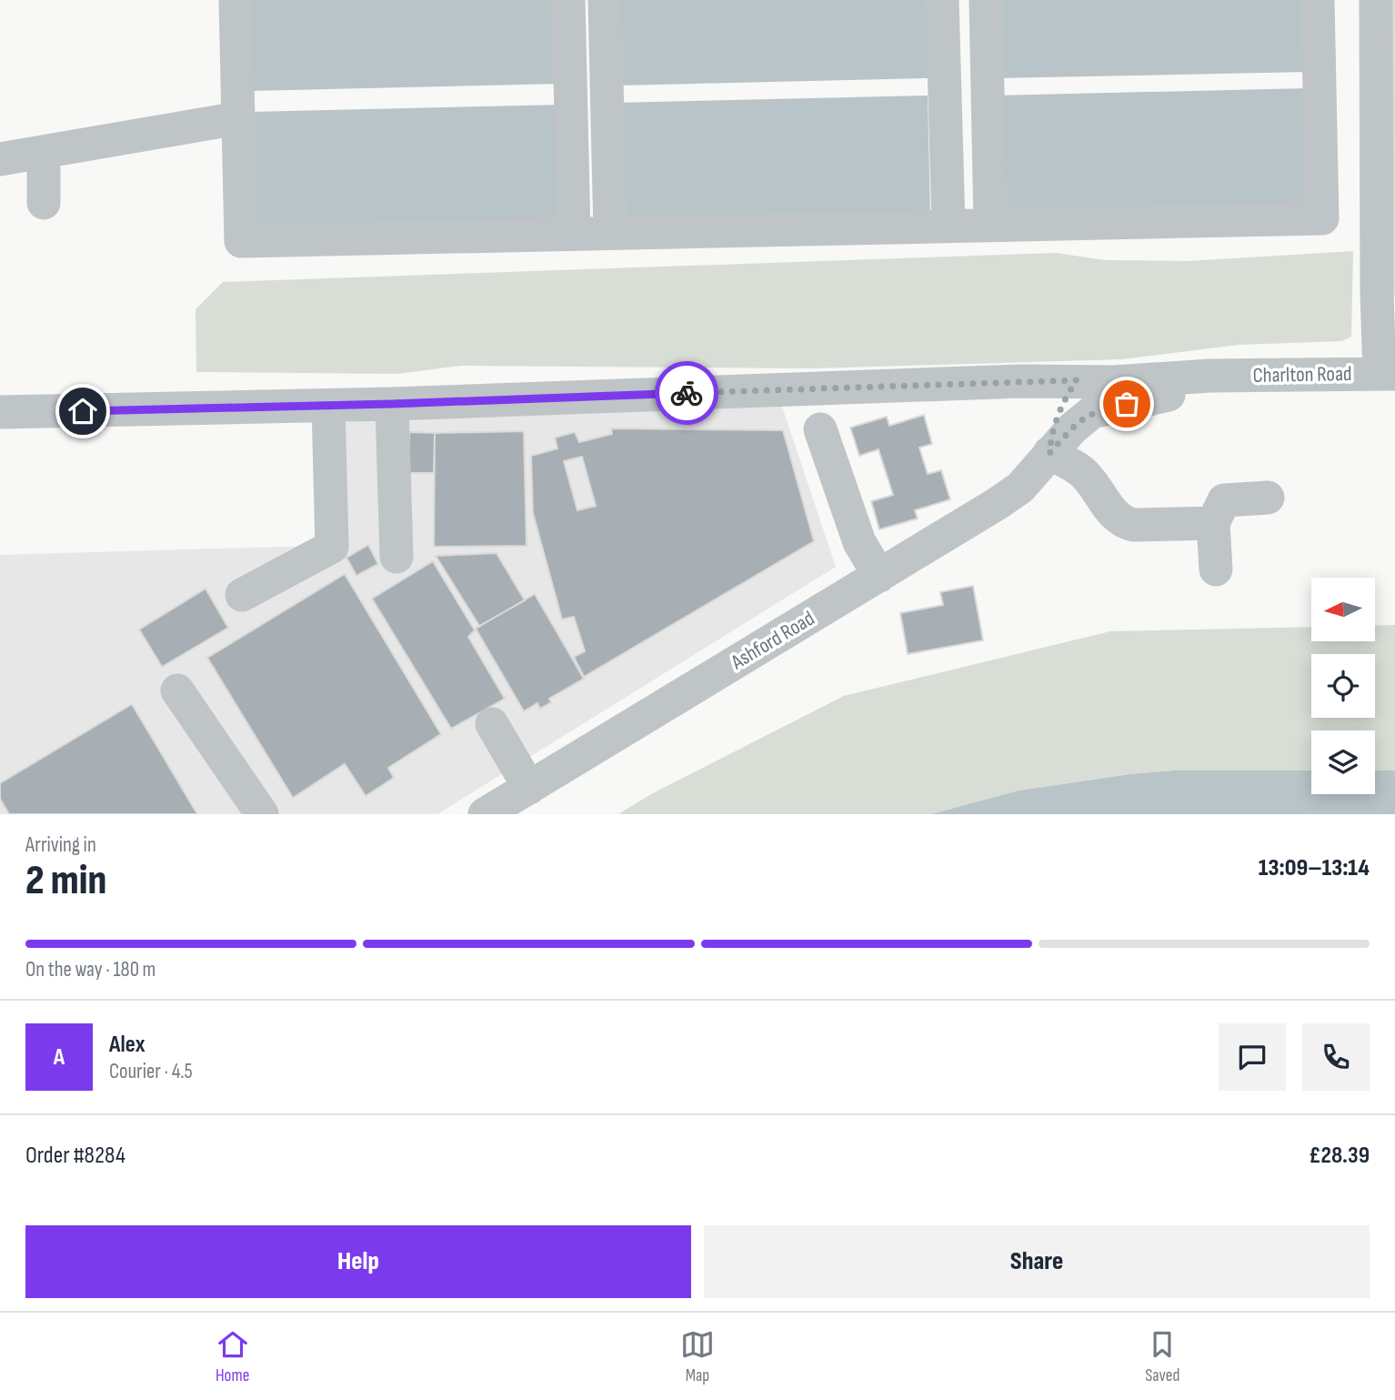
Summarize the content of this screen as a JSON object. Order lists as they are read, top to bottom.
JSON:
{
  "streets": {
    "street": ["Charlton Road", "Ashford Road"]
  },
  "crossings": [
    ["Charlton Road", "Ashford Road"]
  ],
  "north": "left",
  "page": {
    "heading": ["2 min", "Arriving in", "13:09–13:14"],
    "panel": [
      "Alex",
      "Courier · 4.5",
      "Order #8284",
      "£28.39"
    ],
    "bar": "On the way · 180 m",
    "round": "A",
    "buttons": ["Help", "Share"],
    "tabs": ["Home", "Map", "Saved"]
  }
}
